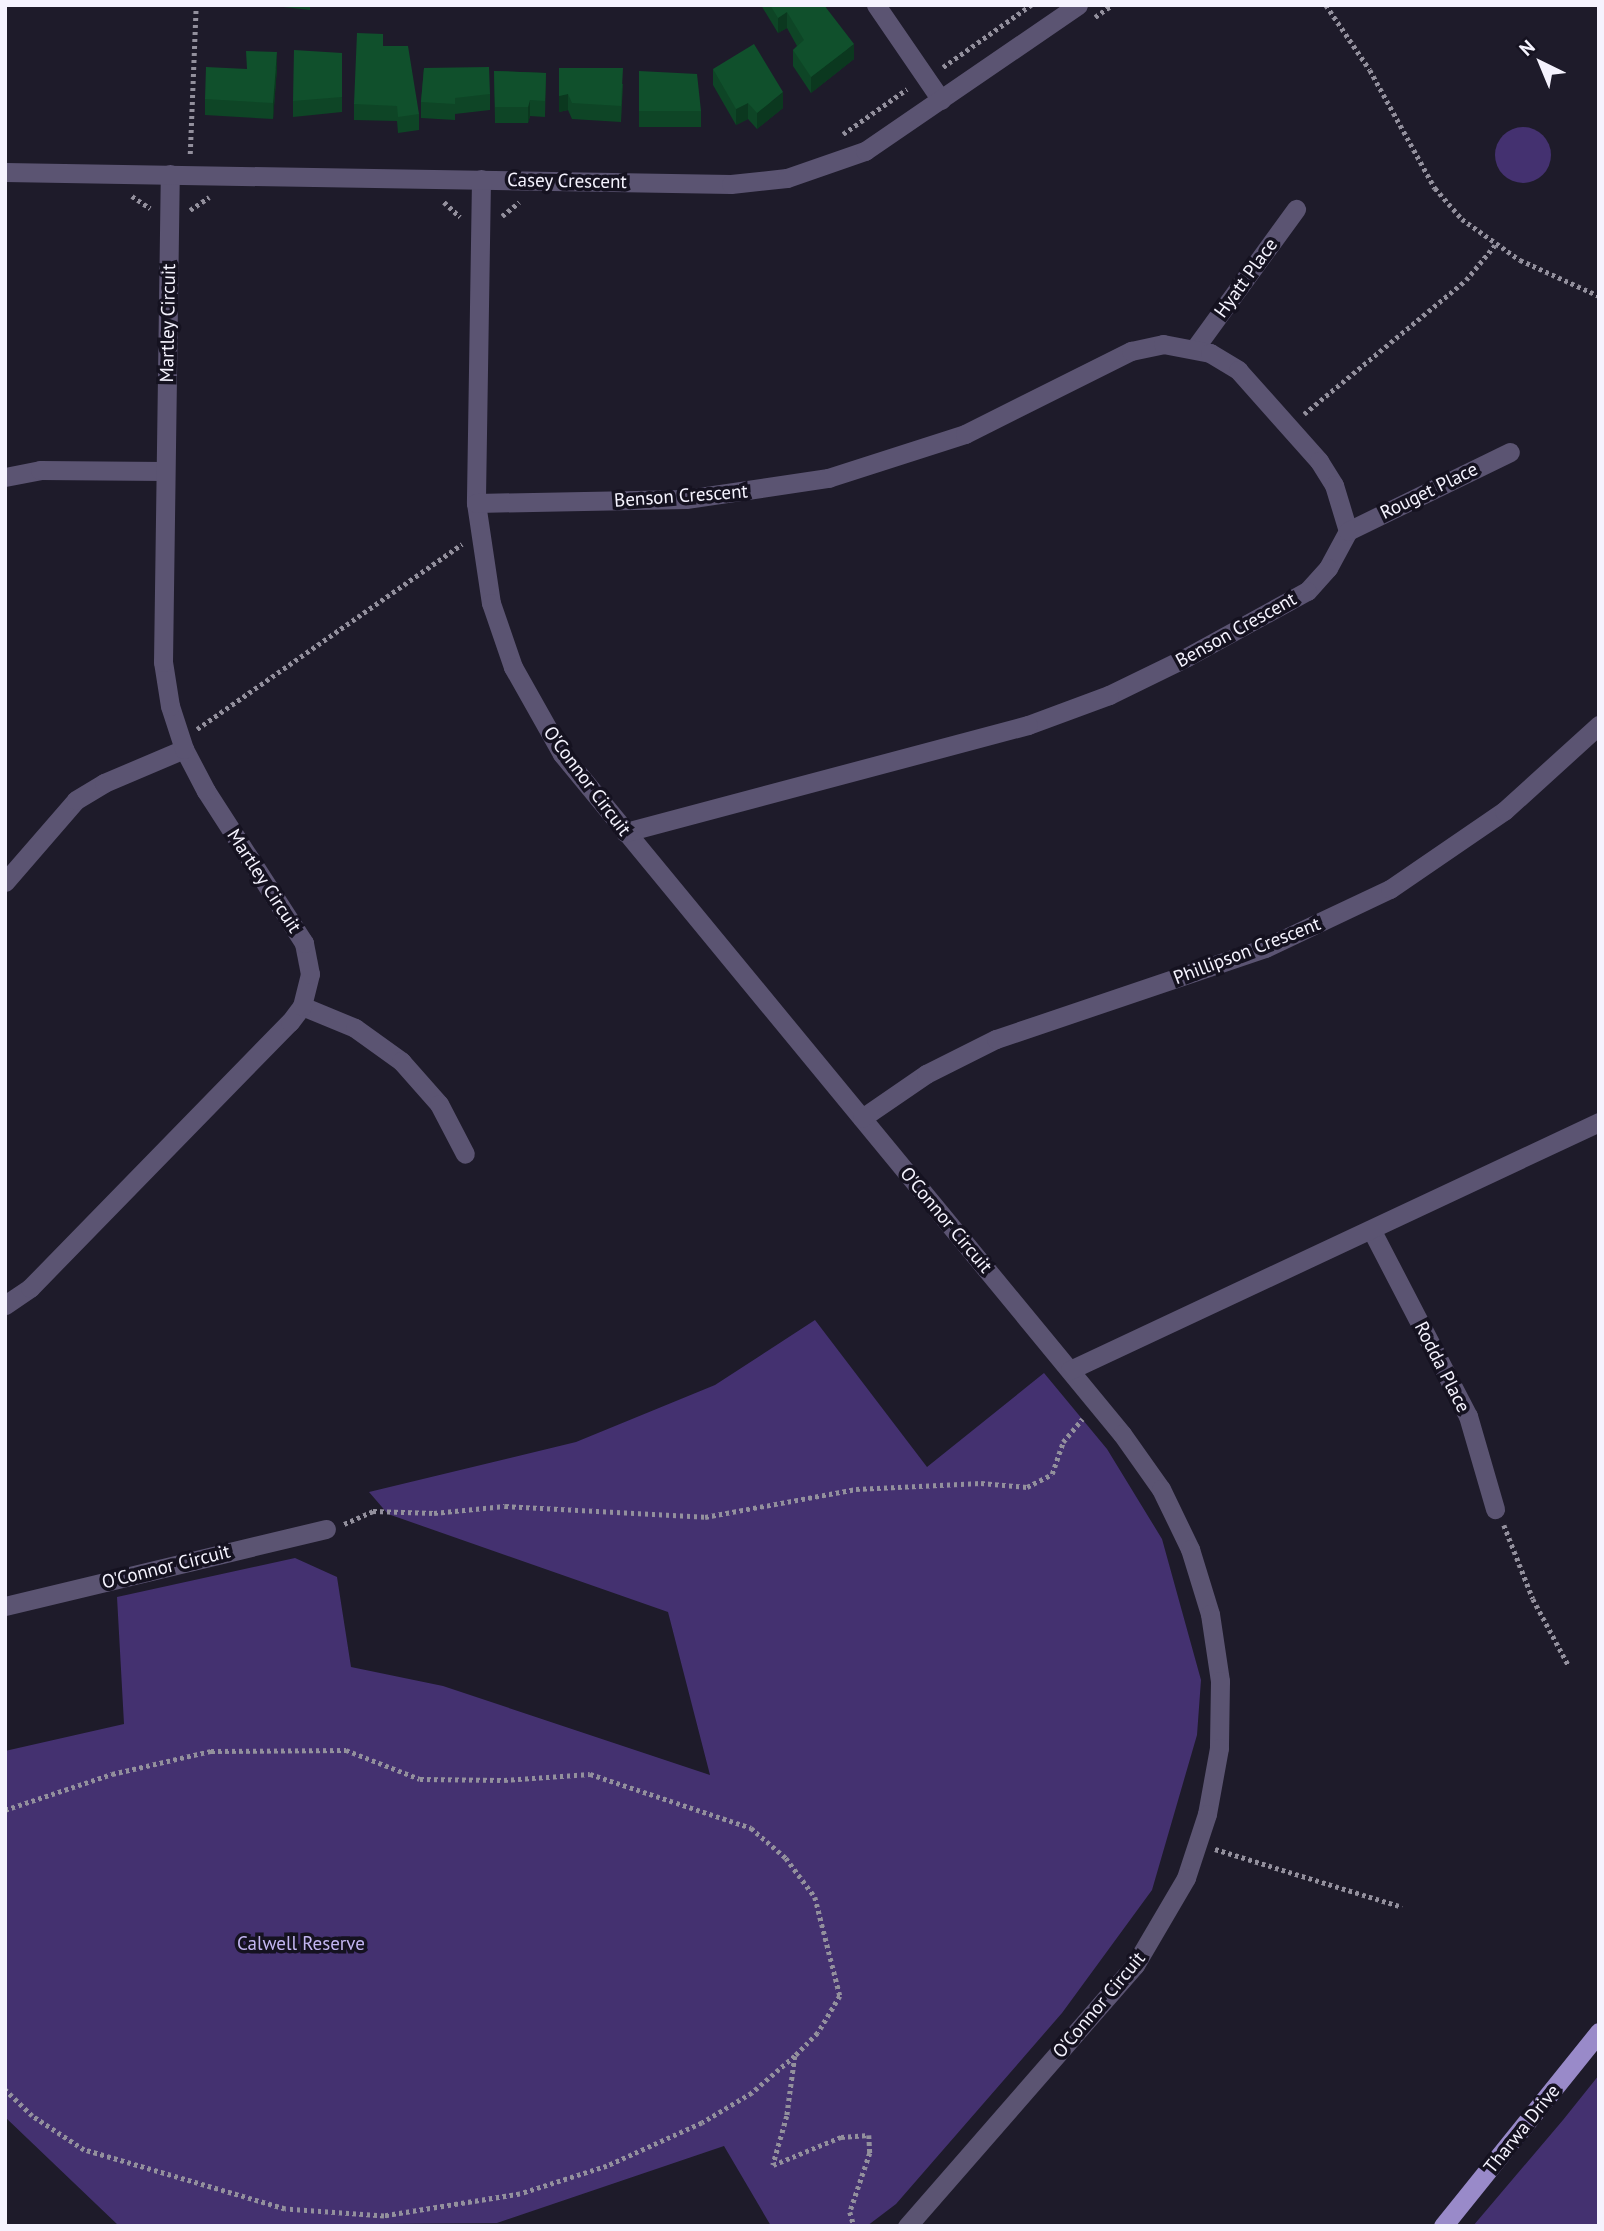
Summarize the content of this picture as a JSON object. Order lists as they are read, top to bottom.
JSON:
{
  "streets": {
    "main road": ["Tharwa Drive"],
    "street": [
      "Casey Crescent",
      "Hyatt Place",
      "Martley Circuit",
      "Rouget Place",
      "Benson Crescent",
      "O'Connor Circuit",
      "Phillipson Crescent",
      "Rodda Place"
    ]
  },
  "crossings": [
    ["Casey Crescent", "Martley Circuit"],
    ["Casey Crescent", "O'Connor Circuit"],
    ["Hyatt Place", "Benson Crescent"],
    ["Rouget Place", "Benson Crescent"],
    ["Benson Crescent", "O'Connor Circuit"],
    ["O'Connor Circuit", "Phillipson Crescent"]
  ],
  "parks": ["Calwell Reserve"],
  "north": "top left"
}
